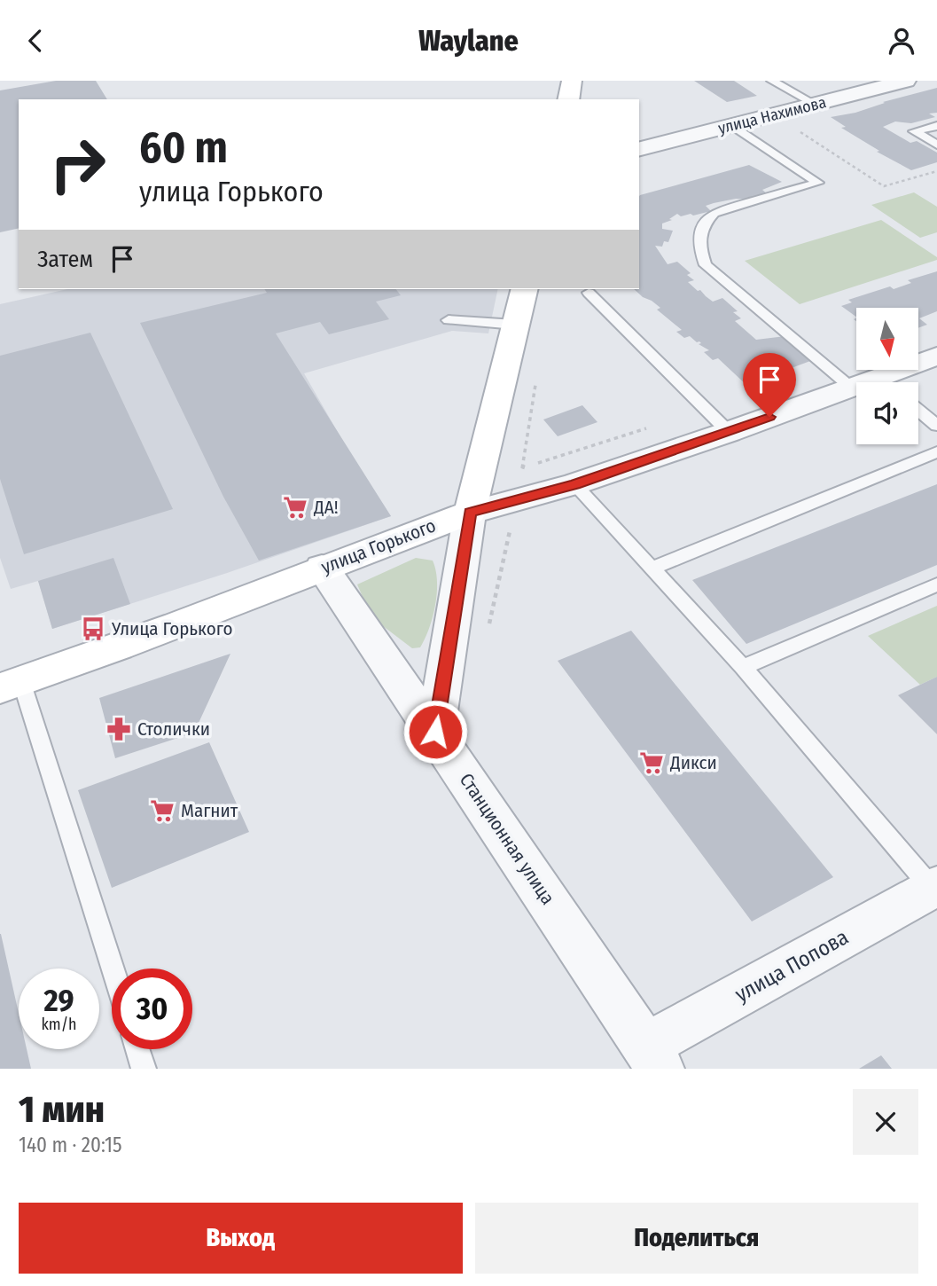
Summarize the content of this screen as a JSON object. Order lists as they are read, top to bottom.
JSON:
{
  "streets": {
    "street": [
      "улица Нахимова",
      "улица Горького",
      "Станционная улица",
      "улица Попова"
    ]
  },
  "crossings": [
    ["улица Горького", "Станционная улица"],
    ["Станционная улица", "улица Попова"]
  ],
  "places": {
    "supermarket": ["ДА!", "Дикси", "Магнит"],
    "bus stop": ["Улица Горького"],
    "pharmacy": ["Столички"]
  },
  "north": "bottom",
  "page": {
    "header": "Waylane",
    "turn": ["60 m", "улица Горького"],
    "then": "Затем",
    "speed": "29 km/h",
    "limit": "30",
    "heading": ["1 мин", "140 m · 20:15"],
    "buttons": ["Выход", "Поделиться"]
  }
}
